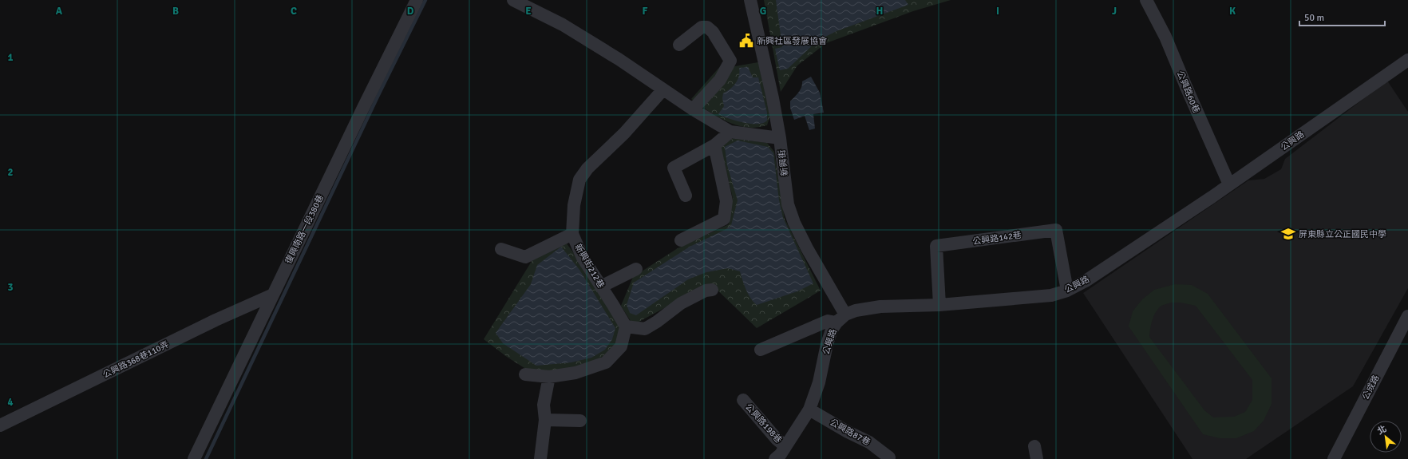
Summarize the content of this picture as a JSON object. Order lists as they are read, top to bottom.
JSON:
{
  "streets": {
    "street": [
      "公興路60巷",
      "公興路",
      "新興街",
      "復興南路一段380巷",
      "公興路142巷",
      "新興街212巷",
      "公興路368巷110弄",
      "公成路",
      "公興路198巷",
      "公興路87巷"
    ]
  },
  "crossings": [
    ["公興路60巷", "公興路"],
    ["公興路", "新興街"],
    ["公興路", "公興路142巷"],
    ["公興路", "公興路198巷"],
    ["公興路", "公興路87巷"],
    ["復興南路一段380巷", "公興路368巷110弄"]
  ],
  "places": {
    "public building": ["新興社區發展協會"],
    "school or university": ["屏東縣立公正國民中學"]
  },
  "scale_bar": "50 m",
  "north": "top left",
  "grid": {
    "columns": [
      "A",
      "B",
      "C",
      "D",
      "E",
      "F",
      "G",
      "H",
      "I",
      "J",
      "K"
    ],
    "rows": [
      "1",
      "2",
      "3",
      "4"
    ]
  }
}
